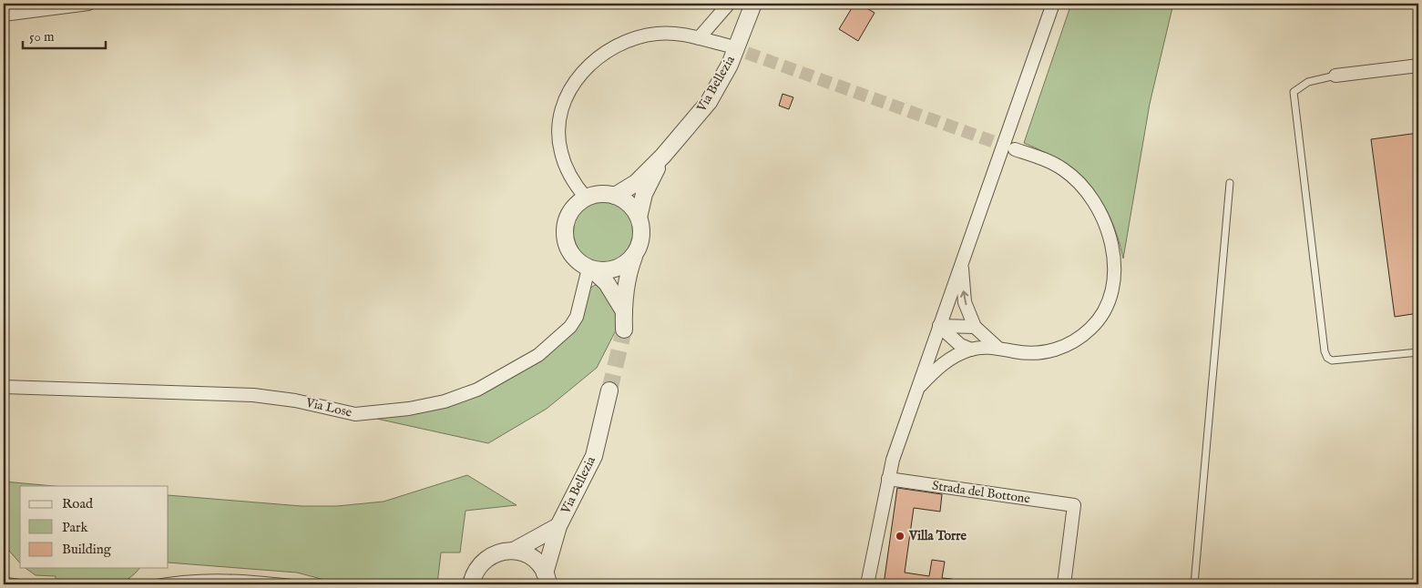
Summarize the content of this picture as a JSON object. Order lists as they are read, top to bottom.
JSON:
{
  "streets": {
    "street": ["Via Bellezia", "Via Lose", "Strada del Bottone"]
  },
  "crossings": [
    ["Via Bellezia", "Via Lose"]
  ],
  "places": ["Villa Torre"],
  "legend": ["Road", "Park", "Building"],
  "scale_bar": "50 m"
}
